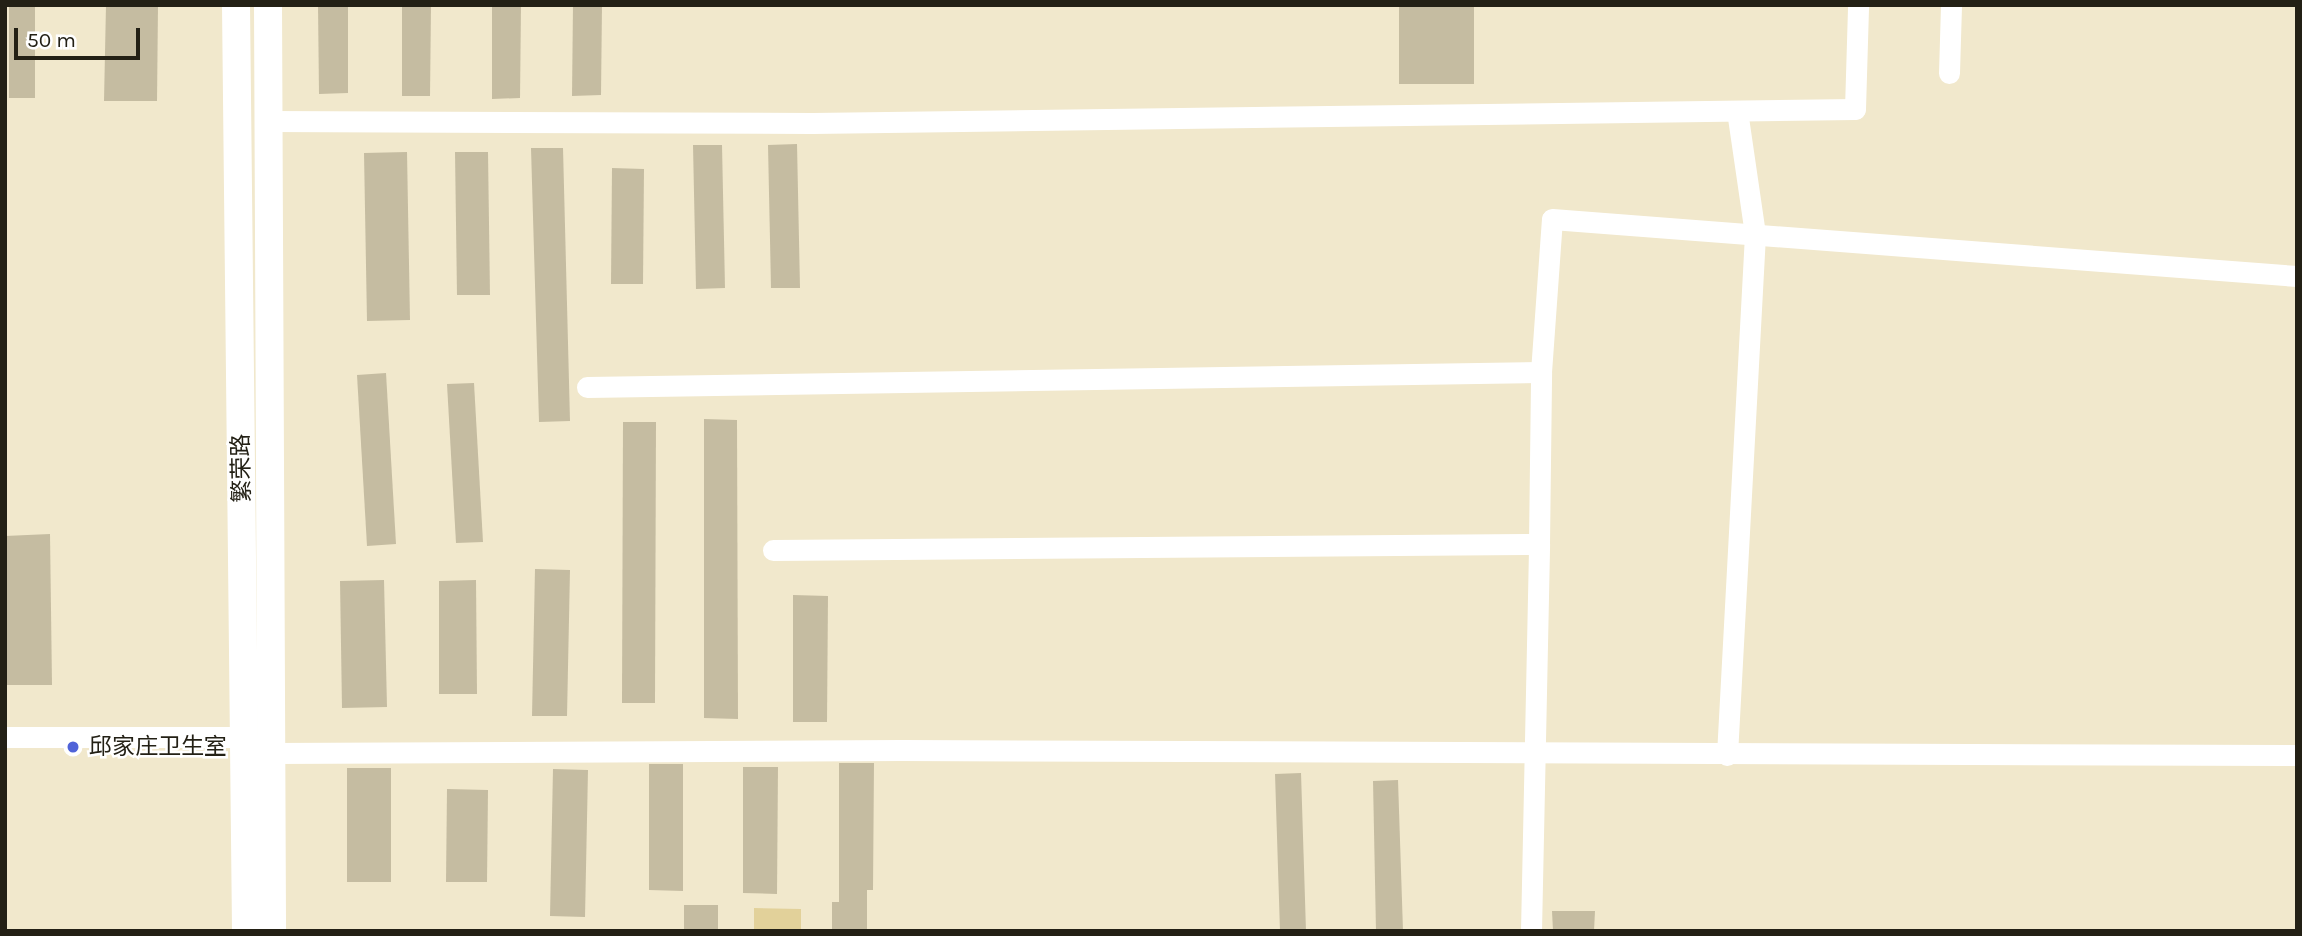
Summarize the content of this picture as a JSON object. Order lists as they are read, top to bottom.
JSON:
{
  "streets": {
    "main road": ["繁荣路"]
  },
  "places": ["邱家庄卫生室"],
  "scale_bar": "50 m"
}
